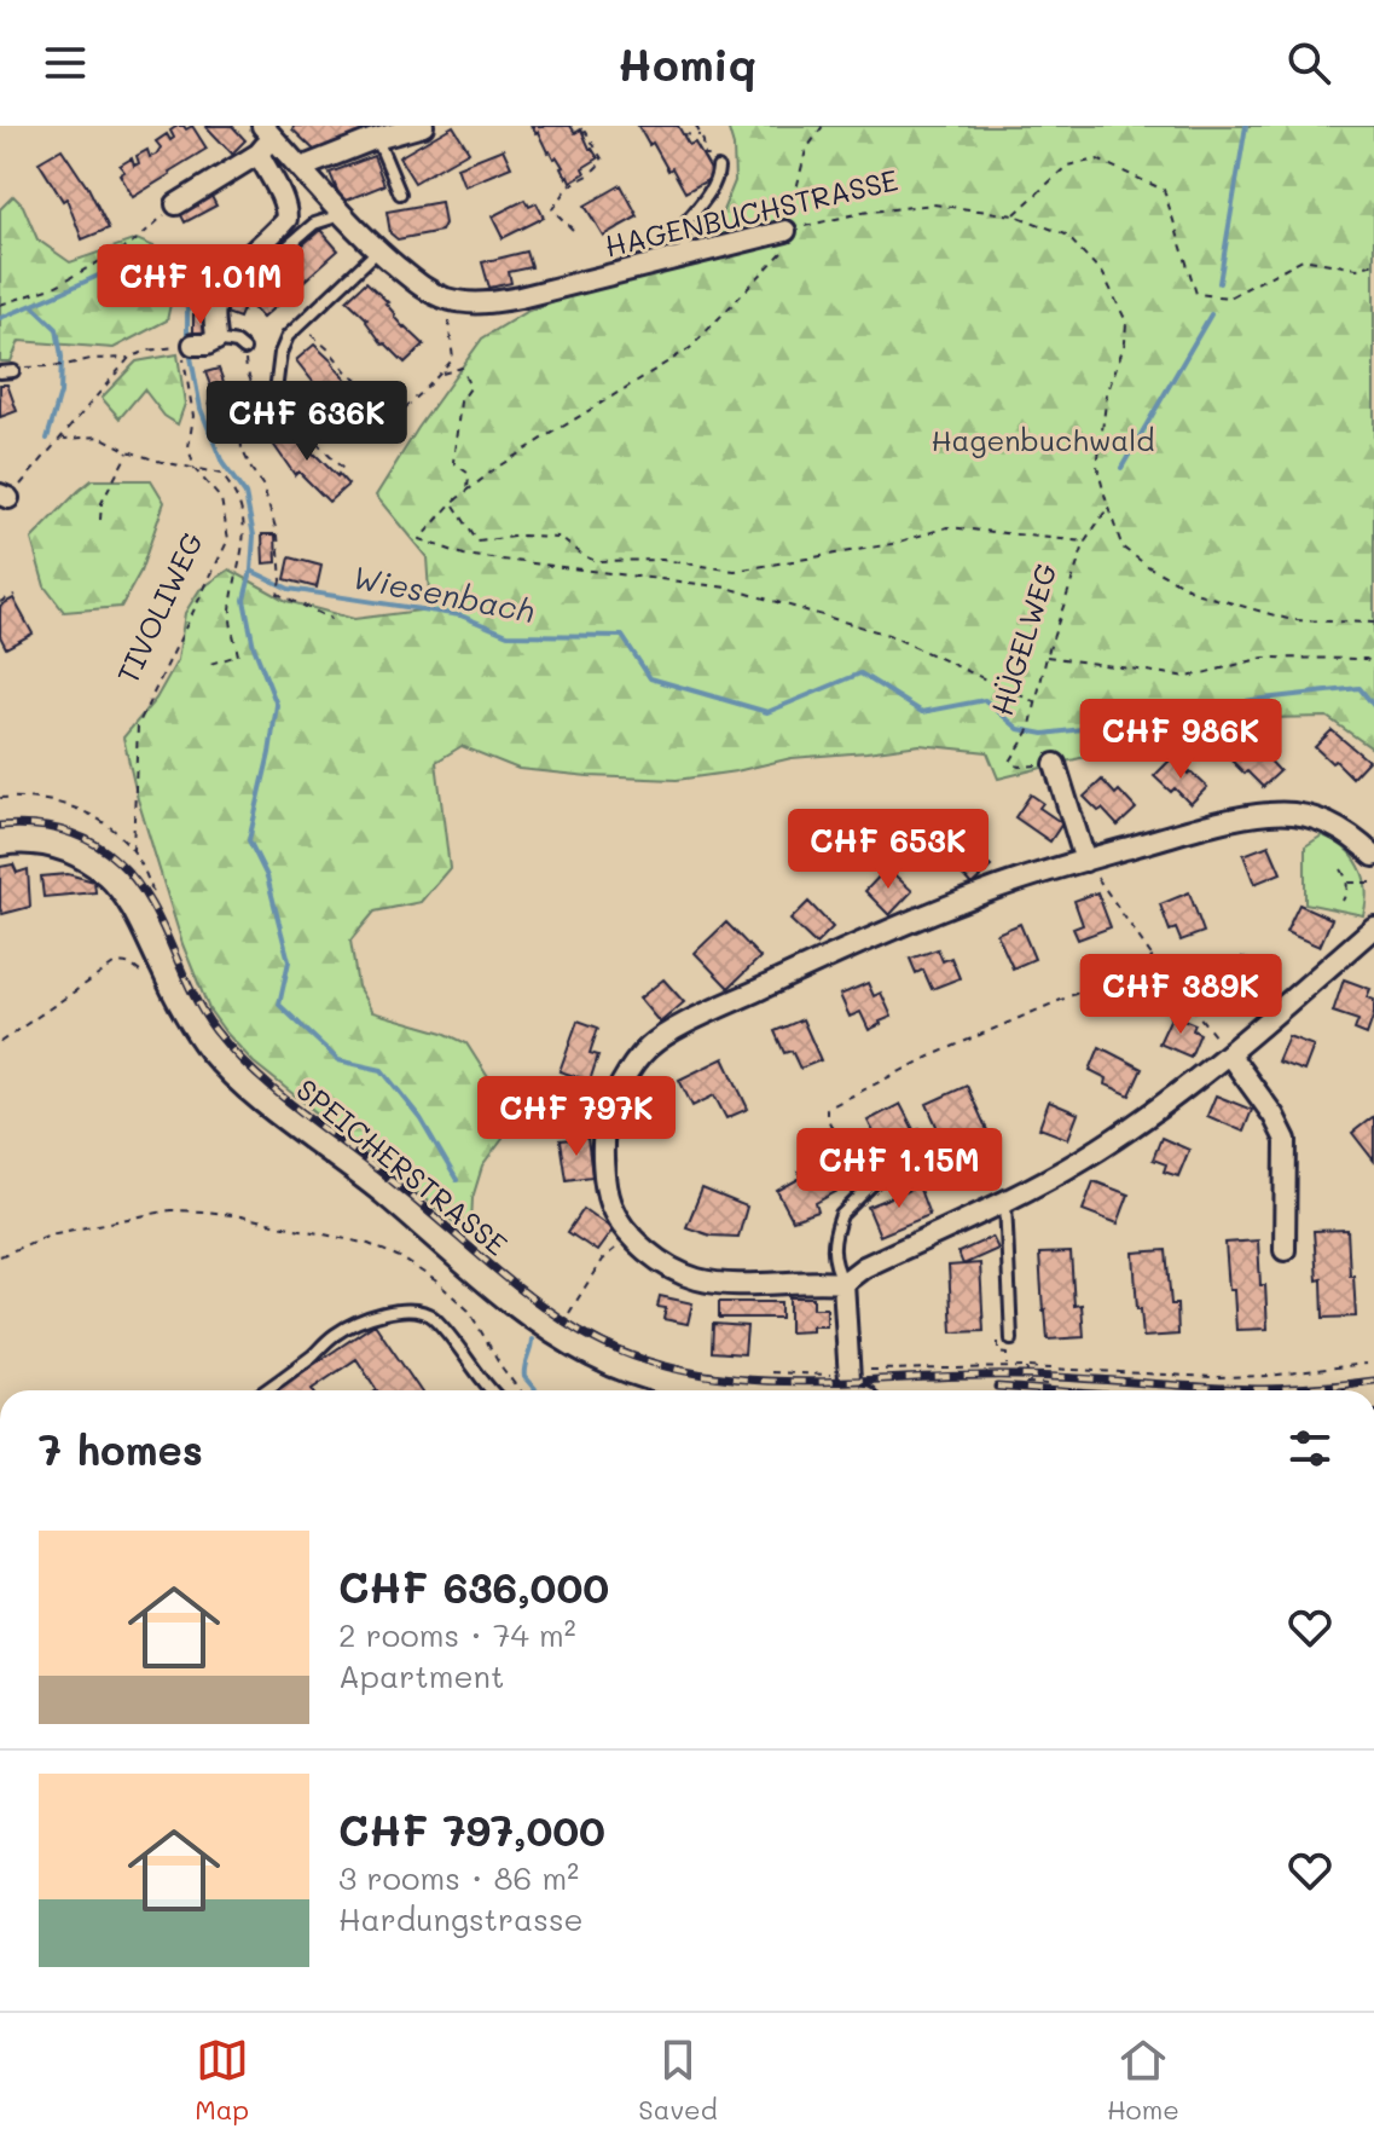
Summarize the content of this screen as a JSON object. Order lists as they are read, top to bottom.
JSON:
{
  "streets": {
    "main road": ["SPEICHERSTRASSE"],
    "street": ["HAGENBUCHSTRASSE"],
    "path": ["TIVOLIWEG", "HÜGELWEG"]
  },
  "crossings": [
    ["HAGENBUCHSTRASSE", "HÜGELWEG"]
  ],
  "water": ["Wiesenbach"],
  "parks": ["Hagenbuchwald"],
  "page": {
    "header": "Homiq",
    "price": [
      "CHF 1.01M",
      "CHF 636K",
      "CHF 986K",
      "CHF 653K",
      "CHF 389K",
      "CHF 797K",
      "CHF 1.15M"
    ],
    "heading": "7 homes",
    "list": [
      {
        "name": "CHF 636,000",
        "note": "2 rooms · 74 m² · Apartment"
      },
      {
        "name": "CHF 797,000",
        "note": "3 rooms · 86 m² · Hardungstrasse"
      }
    ],
    "tabs": ["Map", "Saved", "Home"]
  }
}
